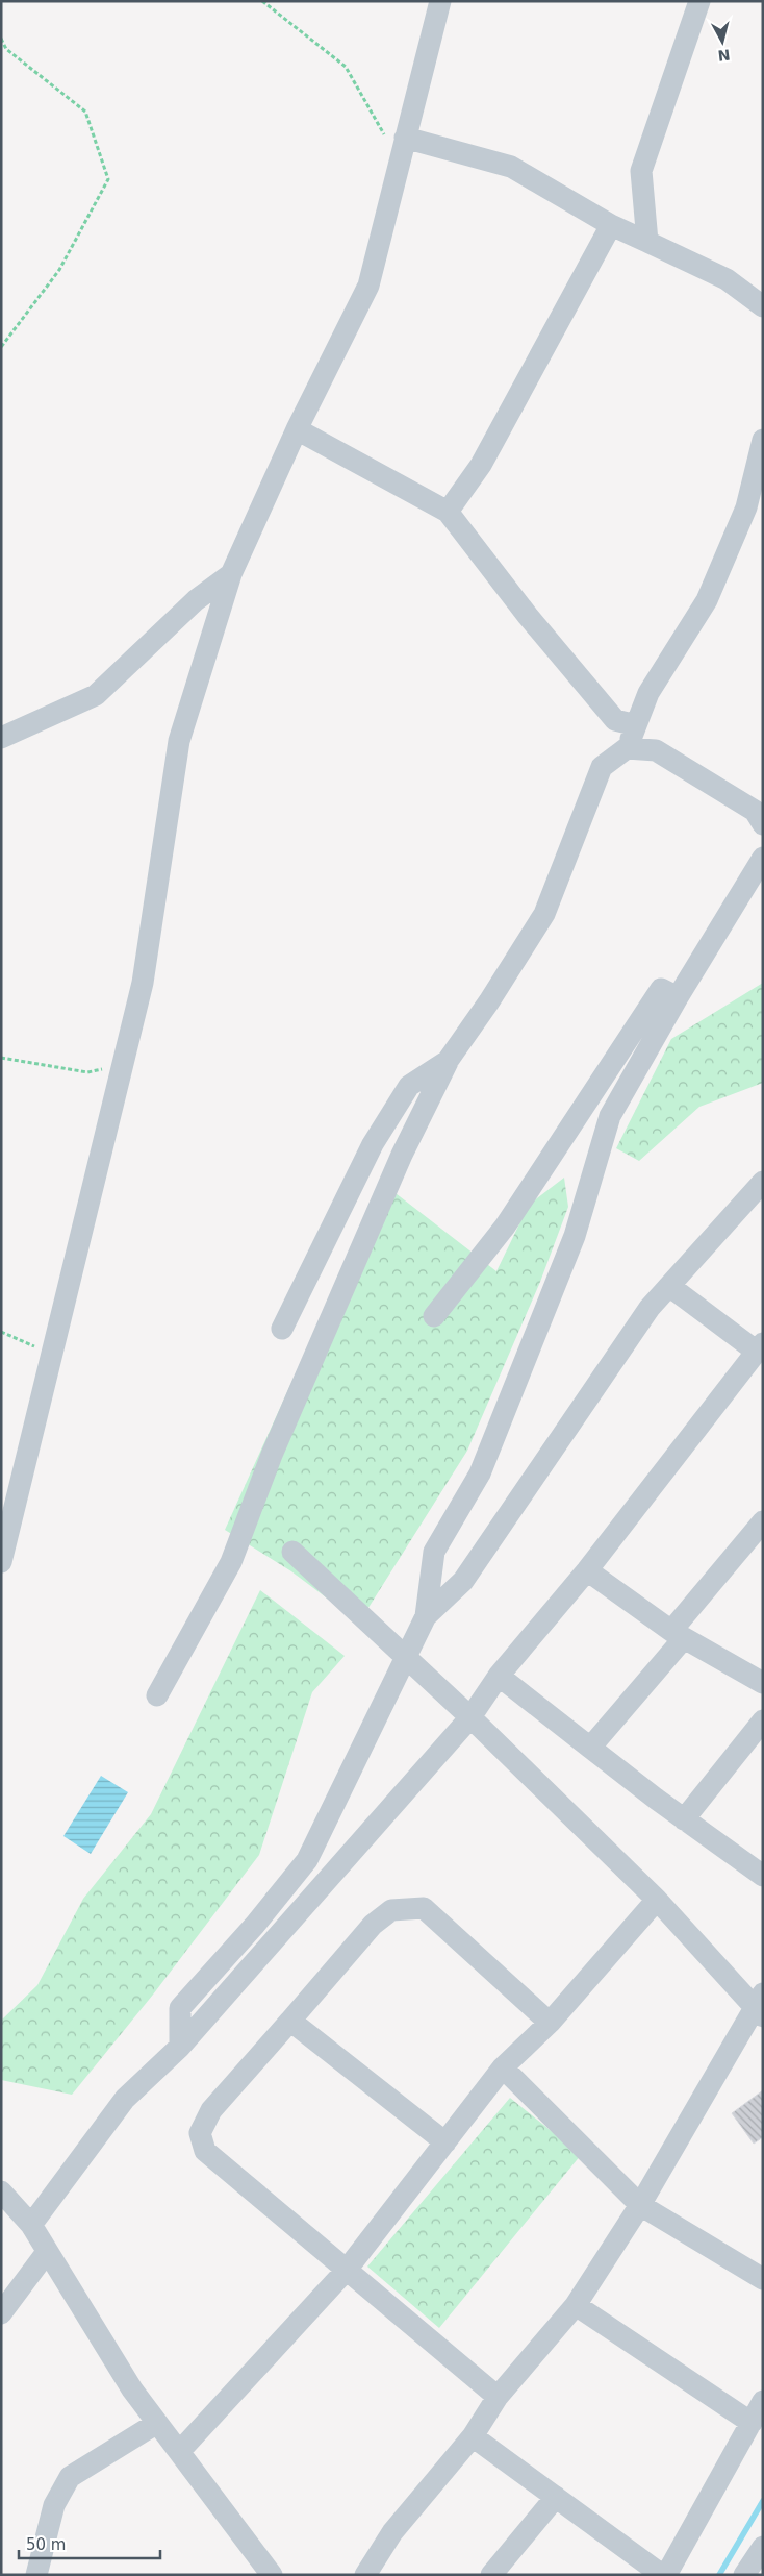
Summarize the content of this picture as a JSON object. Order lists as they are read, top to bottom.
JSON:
{
  "scale_bar": "50 m",
  "north": "bottom"
}
